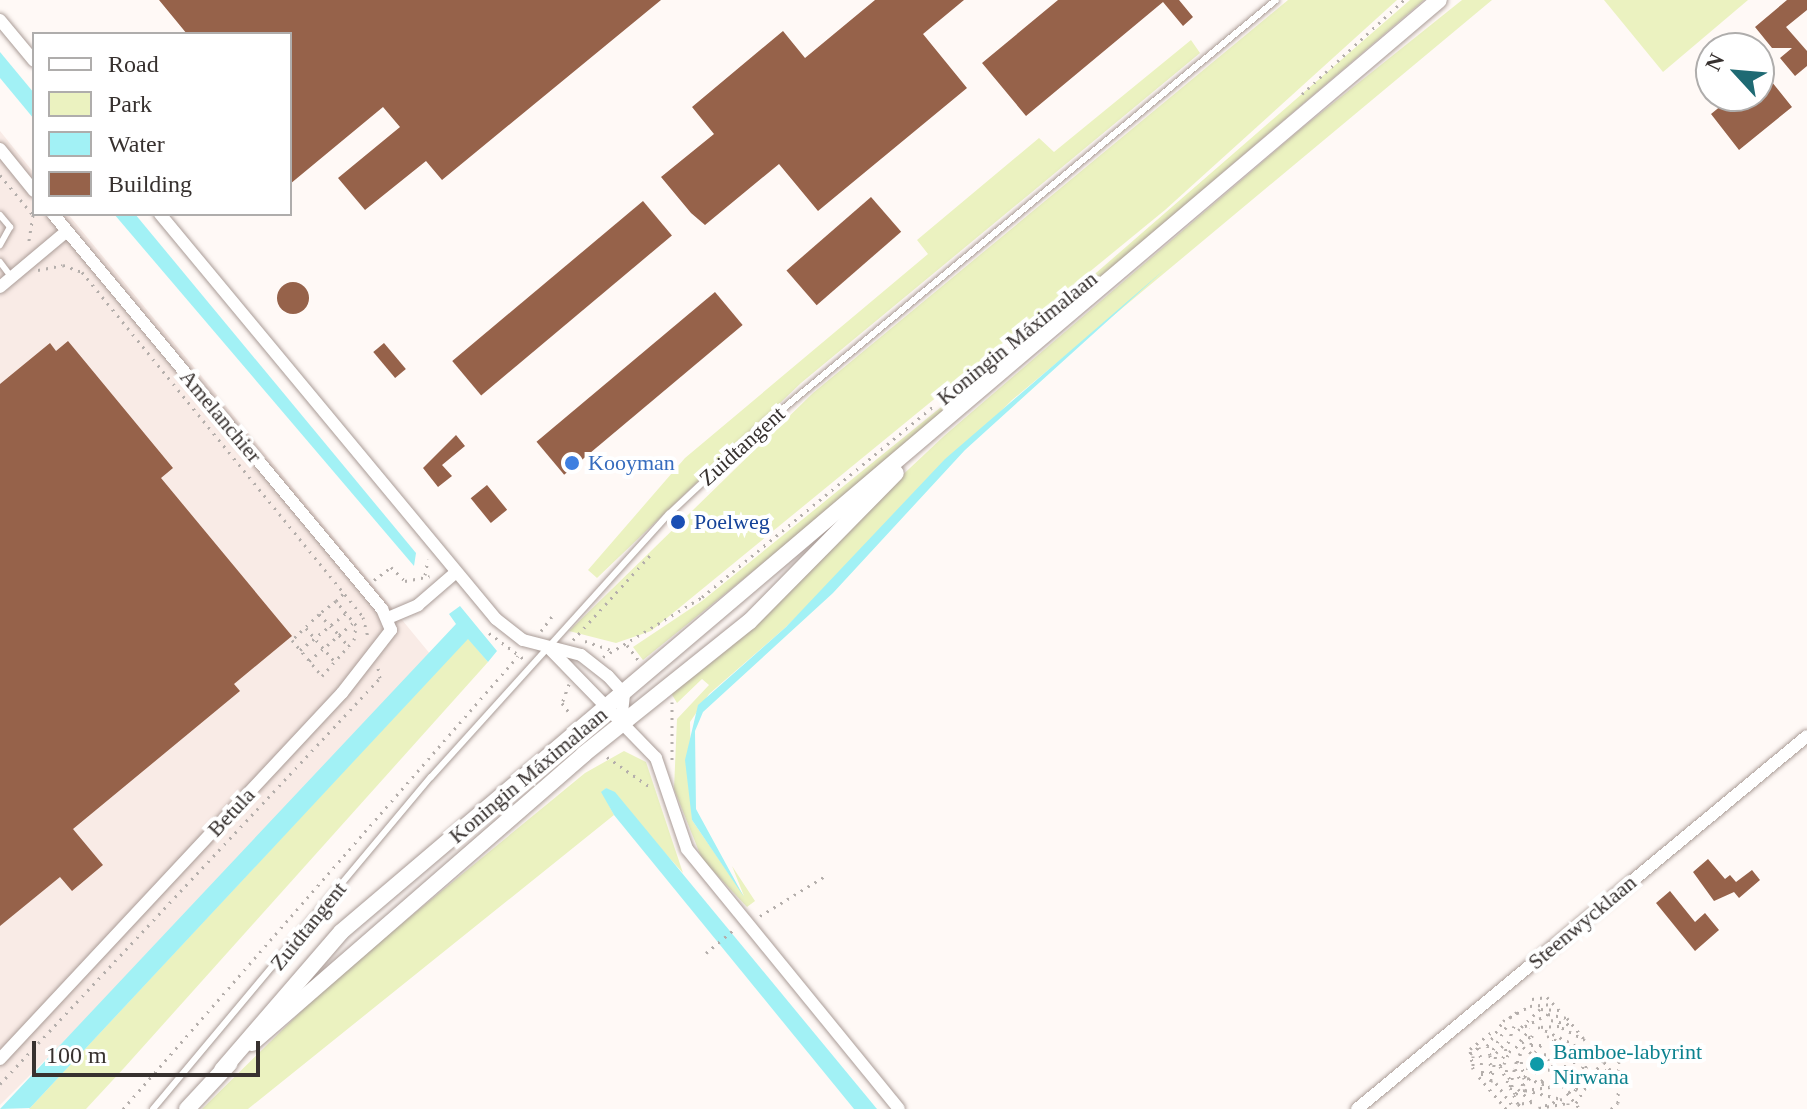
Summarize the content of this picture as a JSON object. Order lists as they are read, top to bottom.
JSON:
{
  "streets": {
    "main road": ["Koningin Máximalaan"],
    "street": ["Amelanchier", "Betula", "Steenwycklaan"],
    "lane": ["Zuidtangent"]
  },
  "crossings": [
    ["Amelanchier", "Betula"]
  ],
  "places": ["Kooyman", "Poelweg", "Bamboe-labyrint Nirwana"],
  "legend": [
    "Road",
    "Park",
    "Water",
    "Building"
  ],
  "scale_bar": "100 m",
  "north": "top left"
}
